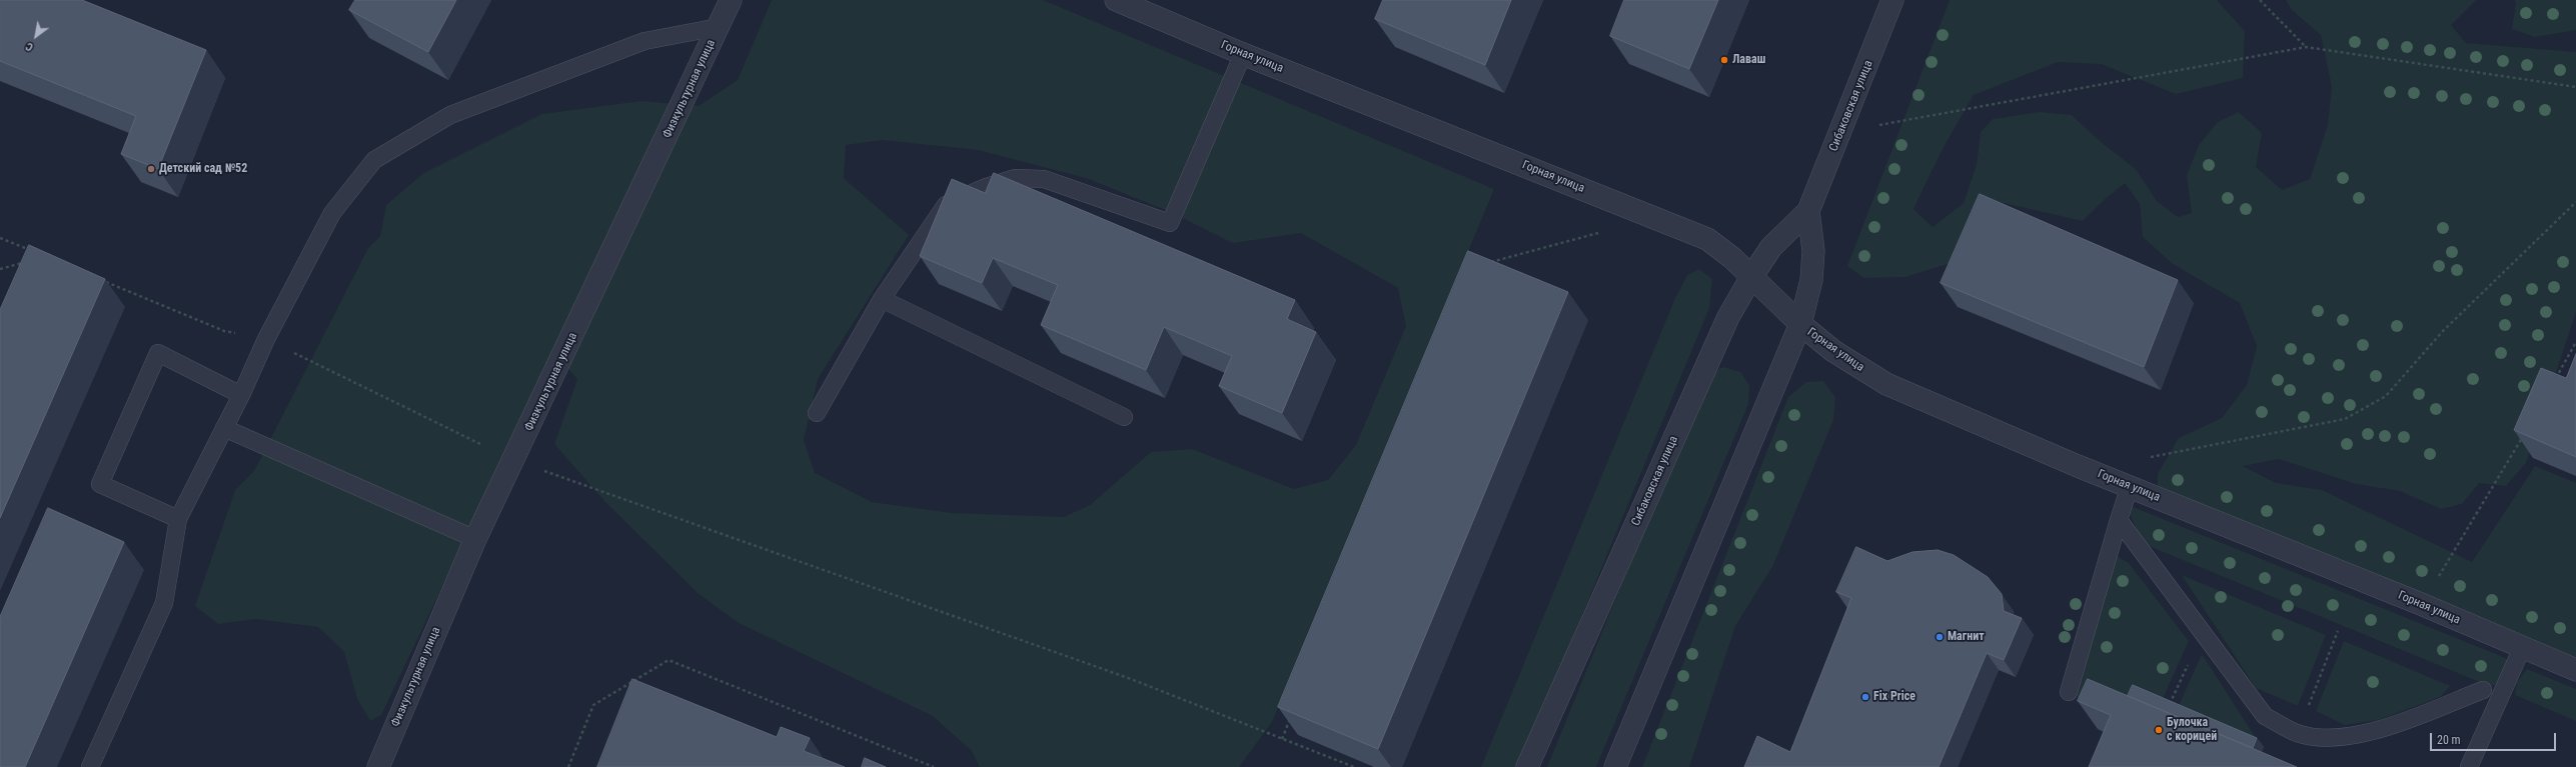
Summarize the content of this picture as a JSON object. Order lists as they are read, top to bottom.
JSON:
{
  "streets": {
    "street": ["Горная улица", "Физкультурная улица", "Сибаковская улица"]
  },
  "crossings": [
    ["Горная улица", "Сибаковская улица"]
  ],
  "places": [
    "Лаваш",
    "Детский сад №52",
    "Магнит",
    "Fix Price",
    "Булочка с корицей"
  ],
  "scale_bar": "20 m",
  "north": "bottom left"
}
